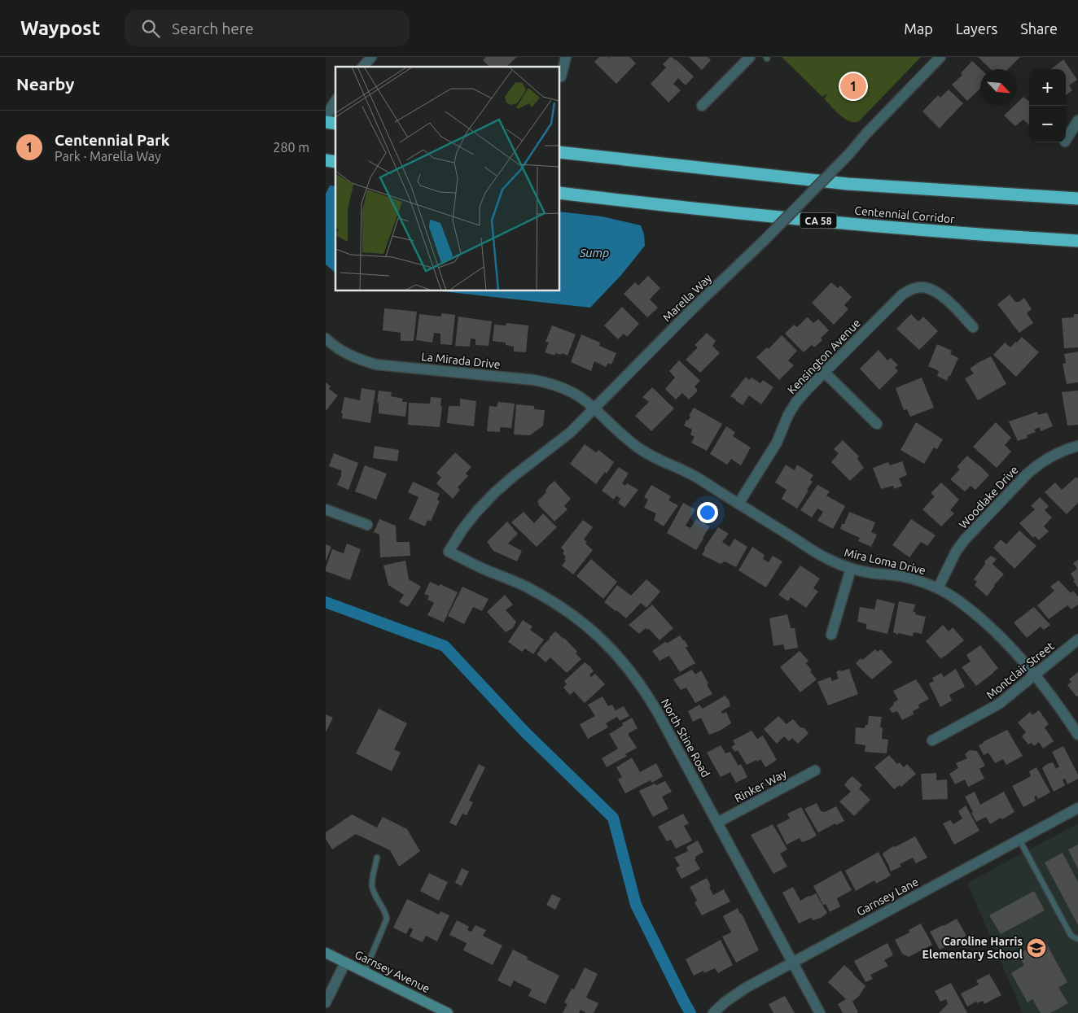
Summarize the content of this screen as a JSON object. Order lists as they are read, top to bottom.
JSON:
{
  "streets": {
    "highway": ["Centennial Corridor", "CA 58"],
    "street": [
      "Marella Way",
      "Kensington Avenue",
      "La Mirada Drive",
      "Woodlake Drive",
      "Mira Loma Drive",
      "Montclair Street",
      "North Stine Road",
      "Rinker Way",
      "Garnsey Lane",
      "Garnsey Avenue"
    ]
  },
  "crossings": [
    ["Marella Way", "La Mirada Drive"],
    ["Marella Way", "Mira Loma Drive"],
    ["Marella Way", "North Stine Road"],
    ["Kensington Avenue", "Mira Loma Drive"],
    ["La Mirada Drive", "Mira Loma Drive"],
    ["Woodlake Drive", "Mira Loma Drive"],
    ["Mira Loma Drive", "Montclair Street"],
    ["North Stine Road", "Rinker Way"],
    ["North Stine Road", "Garnsey Lane"]
  ],
  "water": ["Sump"],
  "places": {
    "school or university": ["Caroline Harris Elementary School"]
  },
  "north": "bottom right",
  "page": {
    "header": "Waypost",
    "search": "Search here",
    "nav": ["Map", "Layers", "Share"],
    "heading": "Nearby",
    "map_buttons": ["+", "−"],
    "pins": "1",
    "list": [
      {
        "mark": "1",
        "name": "Centennial Park",
        "note": "Park · Marella Way",
        "value": "280 m"
      }
    ]
  }
}
